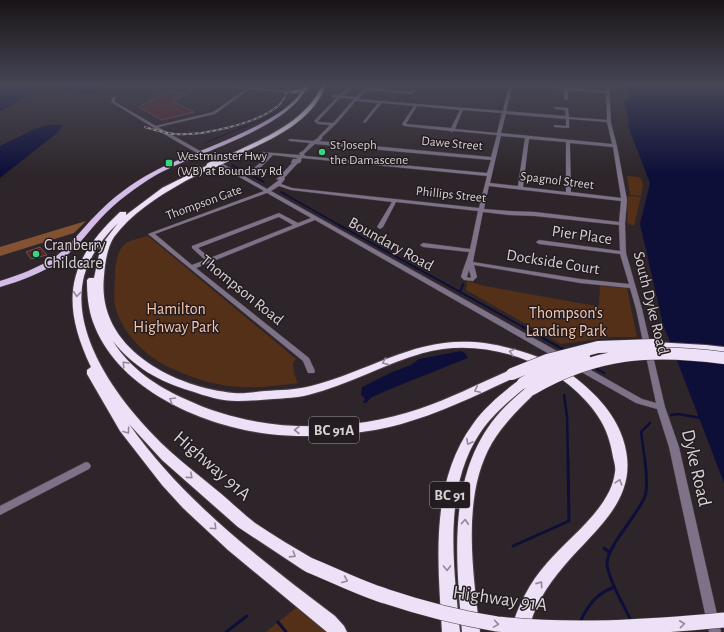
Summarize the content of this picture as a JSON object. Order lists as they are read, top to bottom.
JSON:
{
  "streets": {
    "highway": ["BC 91A", "Highway 91A", "BC 91"],
    "street": [
      "Dawe Street",
      "Spagnol Street",
      "Phillips Street",
      "Thompson Gate",
      "Pier Place",
      "Boundary Road",
      "Dockside Court",
      "Thompson Road",
      "South Dyke Road",
      "Dyke Road"
    ]
  },
  "crossings": [
    ["Spagnol Street", "South Dyke Road"],
    ["Phillips Street", "South Dyke Road"],
    ["Thompson Gate", "Boundary Road"],
    ["Thompson Gate", "Thompson Road"],
    ["Pier Place", "South Dyke Road"],
    ["Boundary Road", "South Dyke Road"],
    ["Boundary Road", "Dyke Road"],
    ["Dockside Court", "South Dyke Road"],
    ["South Dyke Road", "Dyke Road"],
    ["Highway 91A", "BC 91"]
  ],
  "parks": ["Hamilton Highway Park", "Thompson's Landing Park"],
  "places": {
    "other": ["St Joseph the Damascene", "Cranberry Childcare"],
    "transit": ["Westminster Hwy (WB) at Boundary Rd"]
  }
}
